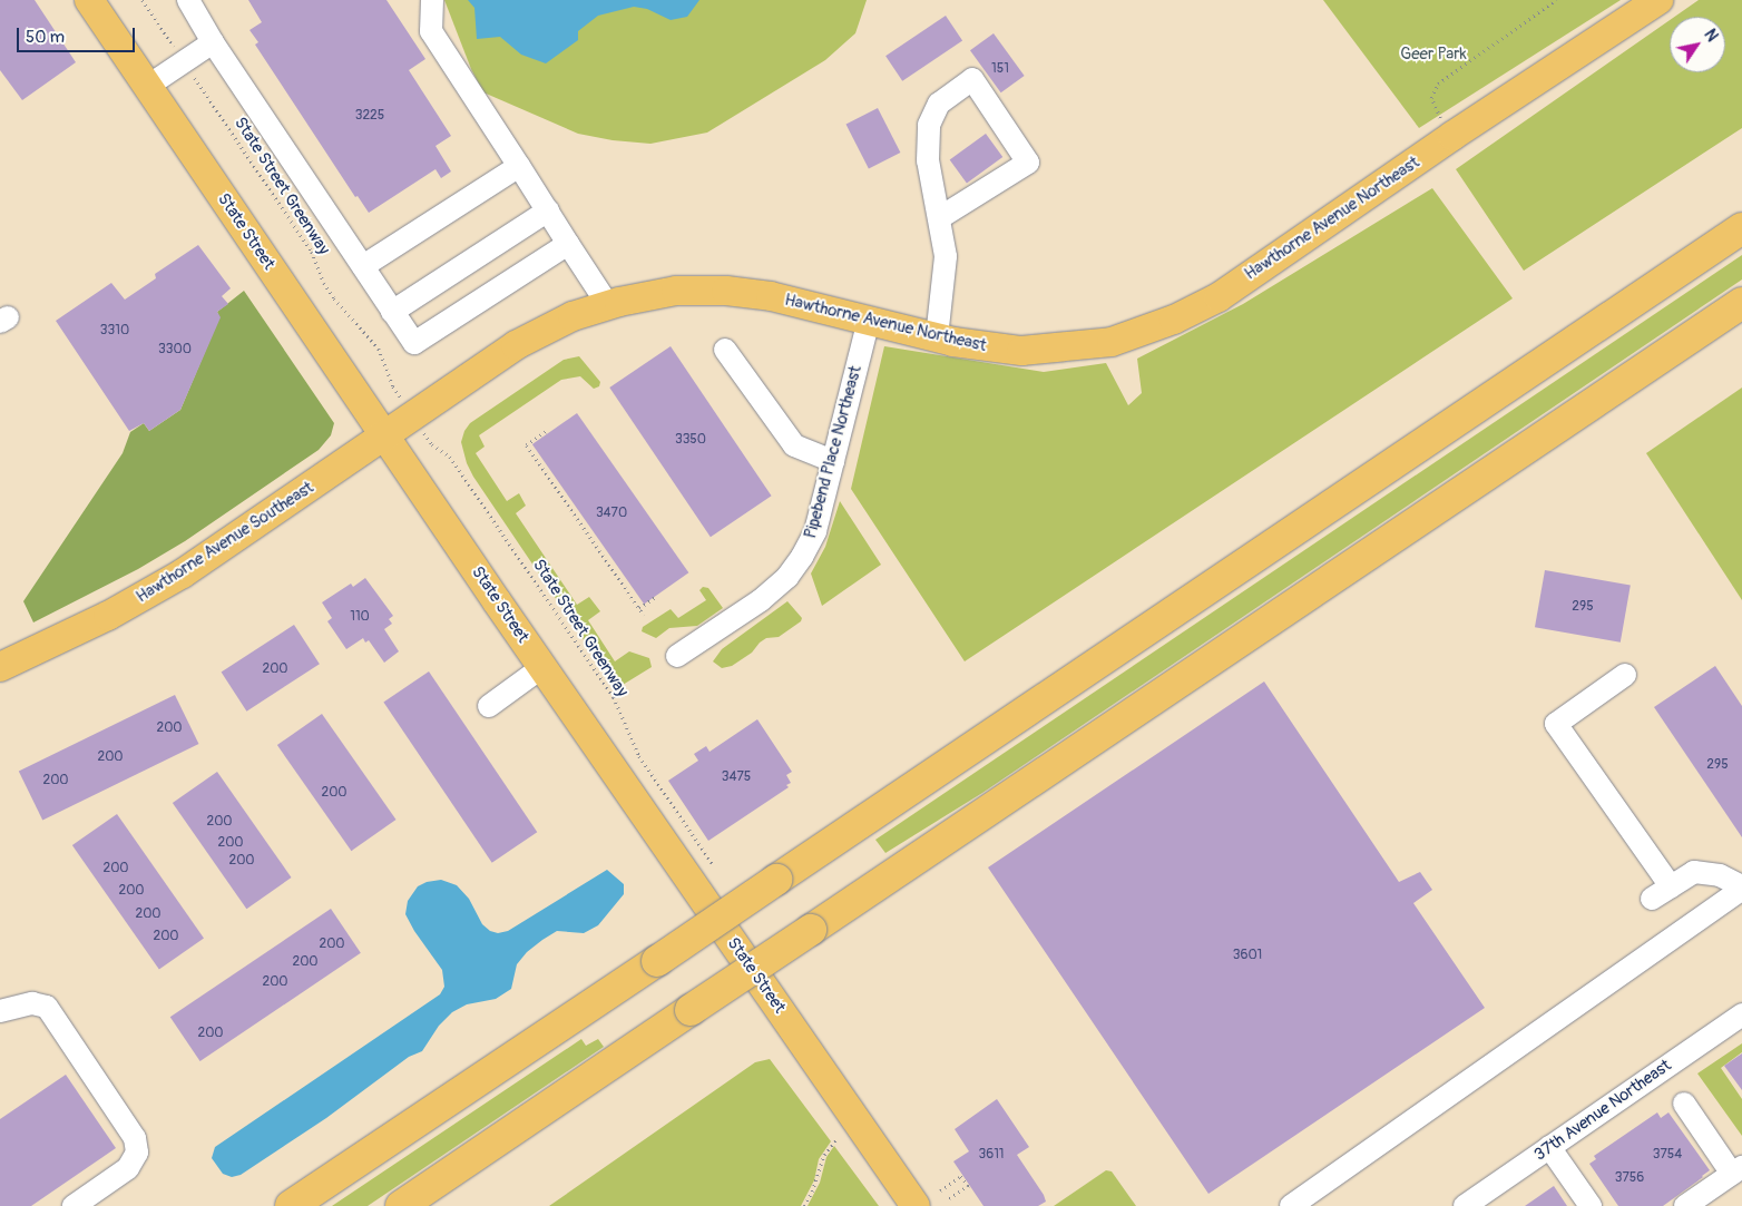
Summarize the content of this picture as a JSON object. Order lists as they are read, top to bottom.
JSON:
{
  "streets": {
    "main road": ["Hawthorne Avenue Northeast", "State Street", "Hawthorne Avenue Southeast"],
    "street": ["Pipebend Place Northeast", "37th Avenue Northeast"],
    "path": ["State Street Greenway"]
  },
  "crossings": [
    ["Hawthorne Avenue Northeast", "State Street"],
    ["Hawthorne Avenue Northeast", "Pipebend Place Northeast"],
    ["Hawthorne Avenue Northeast", "Hawthorne Avenue Southeast"],
    ["State Street", "Hawthorne Avenue Southeast"]
  ],
  "parks": ["Geer Park"],
  "house_numbers": [
    "151",
    "3225",
    "3310",
    "3300",
    "3350",
    "3470",
    "295",
    "110",
    "200",
    "200",
    "200",
    "295",
    "3475",
    "200",
    "200",
    "200",
    "200",
    "200",
    "200",
    "200",
    "200",
    "200",
    "200",
    "3601",
    "200",
    "200",
    "200",
    "3611",
    "3754",
    "3756"
  ],
  "scale_bar": "50 m",
  "north": "top right"
}
